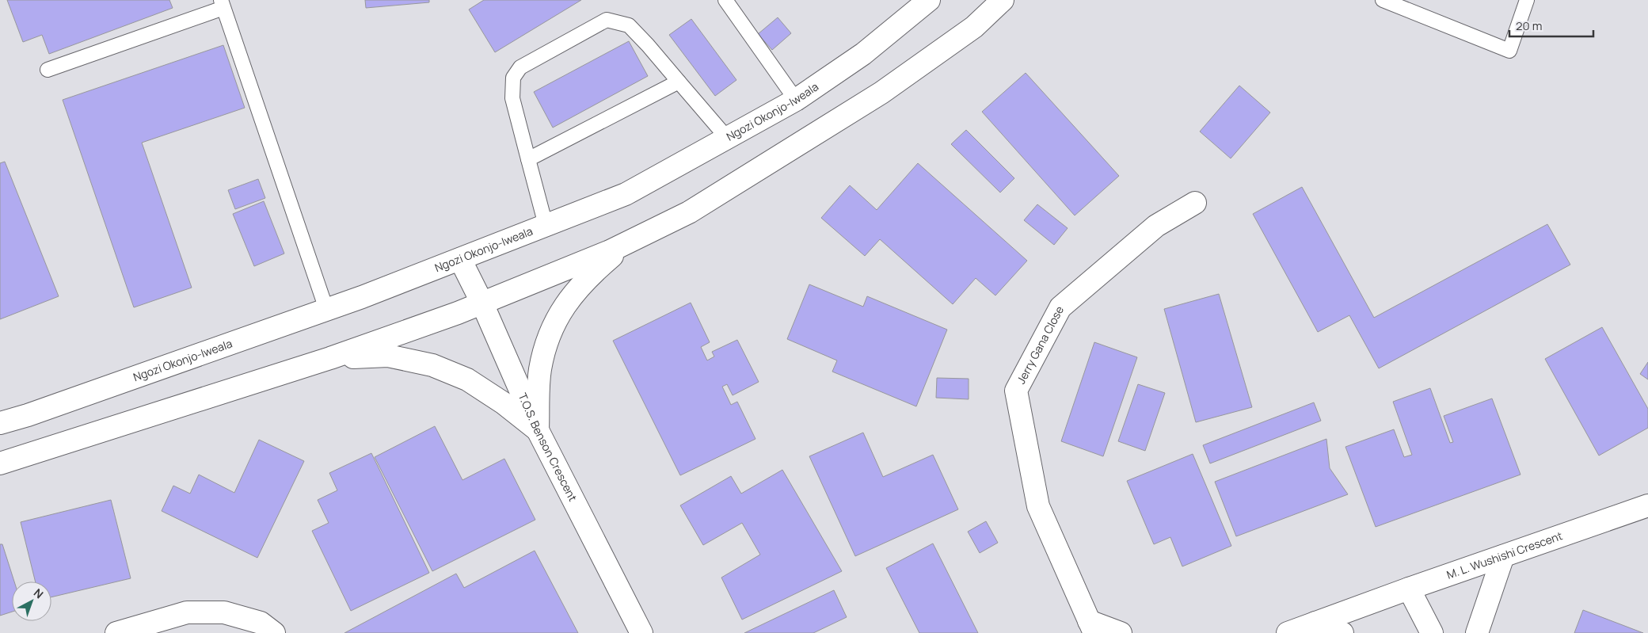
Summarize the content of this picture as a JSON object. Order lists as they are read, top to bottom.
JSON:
{
  "streets": {
    "street": [
      "Ngozi Okonjo-Iweala",
      "Jerry Gana Close",
      "T.O.S. Benson Crescent",
      "M. L. Wushishi Crescent"
    ]
  },
  "crossings": [
    ["Ngozi Okonjo-Iweala", "T.O.S. Benson Crescent"]
  ],
  "scale_bar": "20 m",
  "north": "top right"
}
